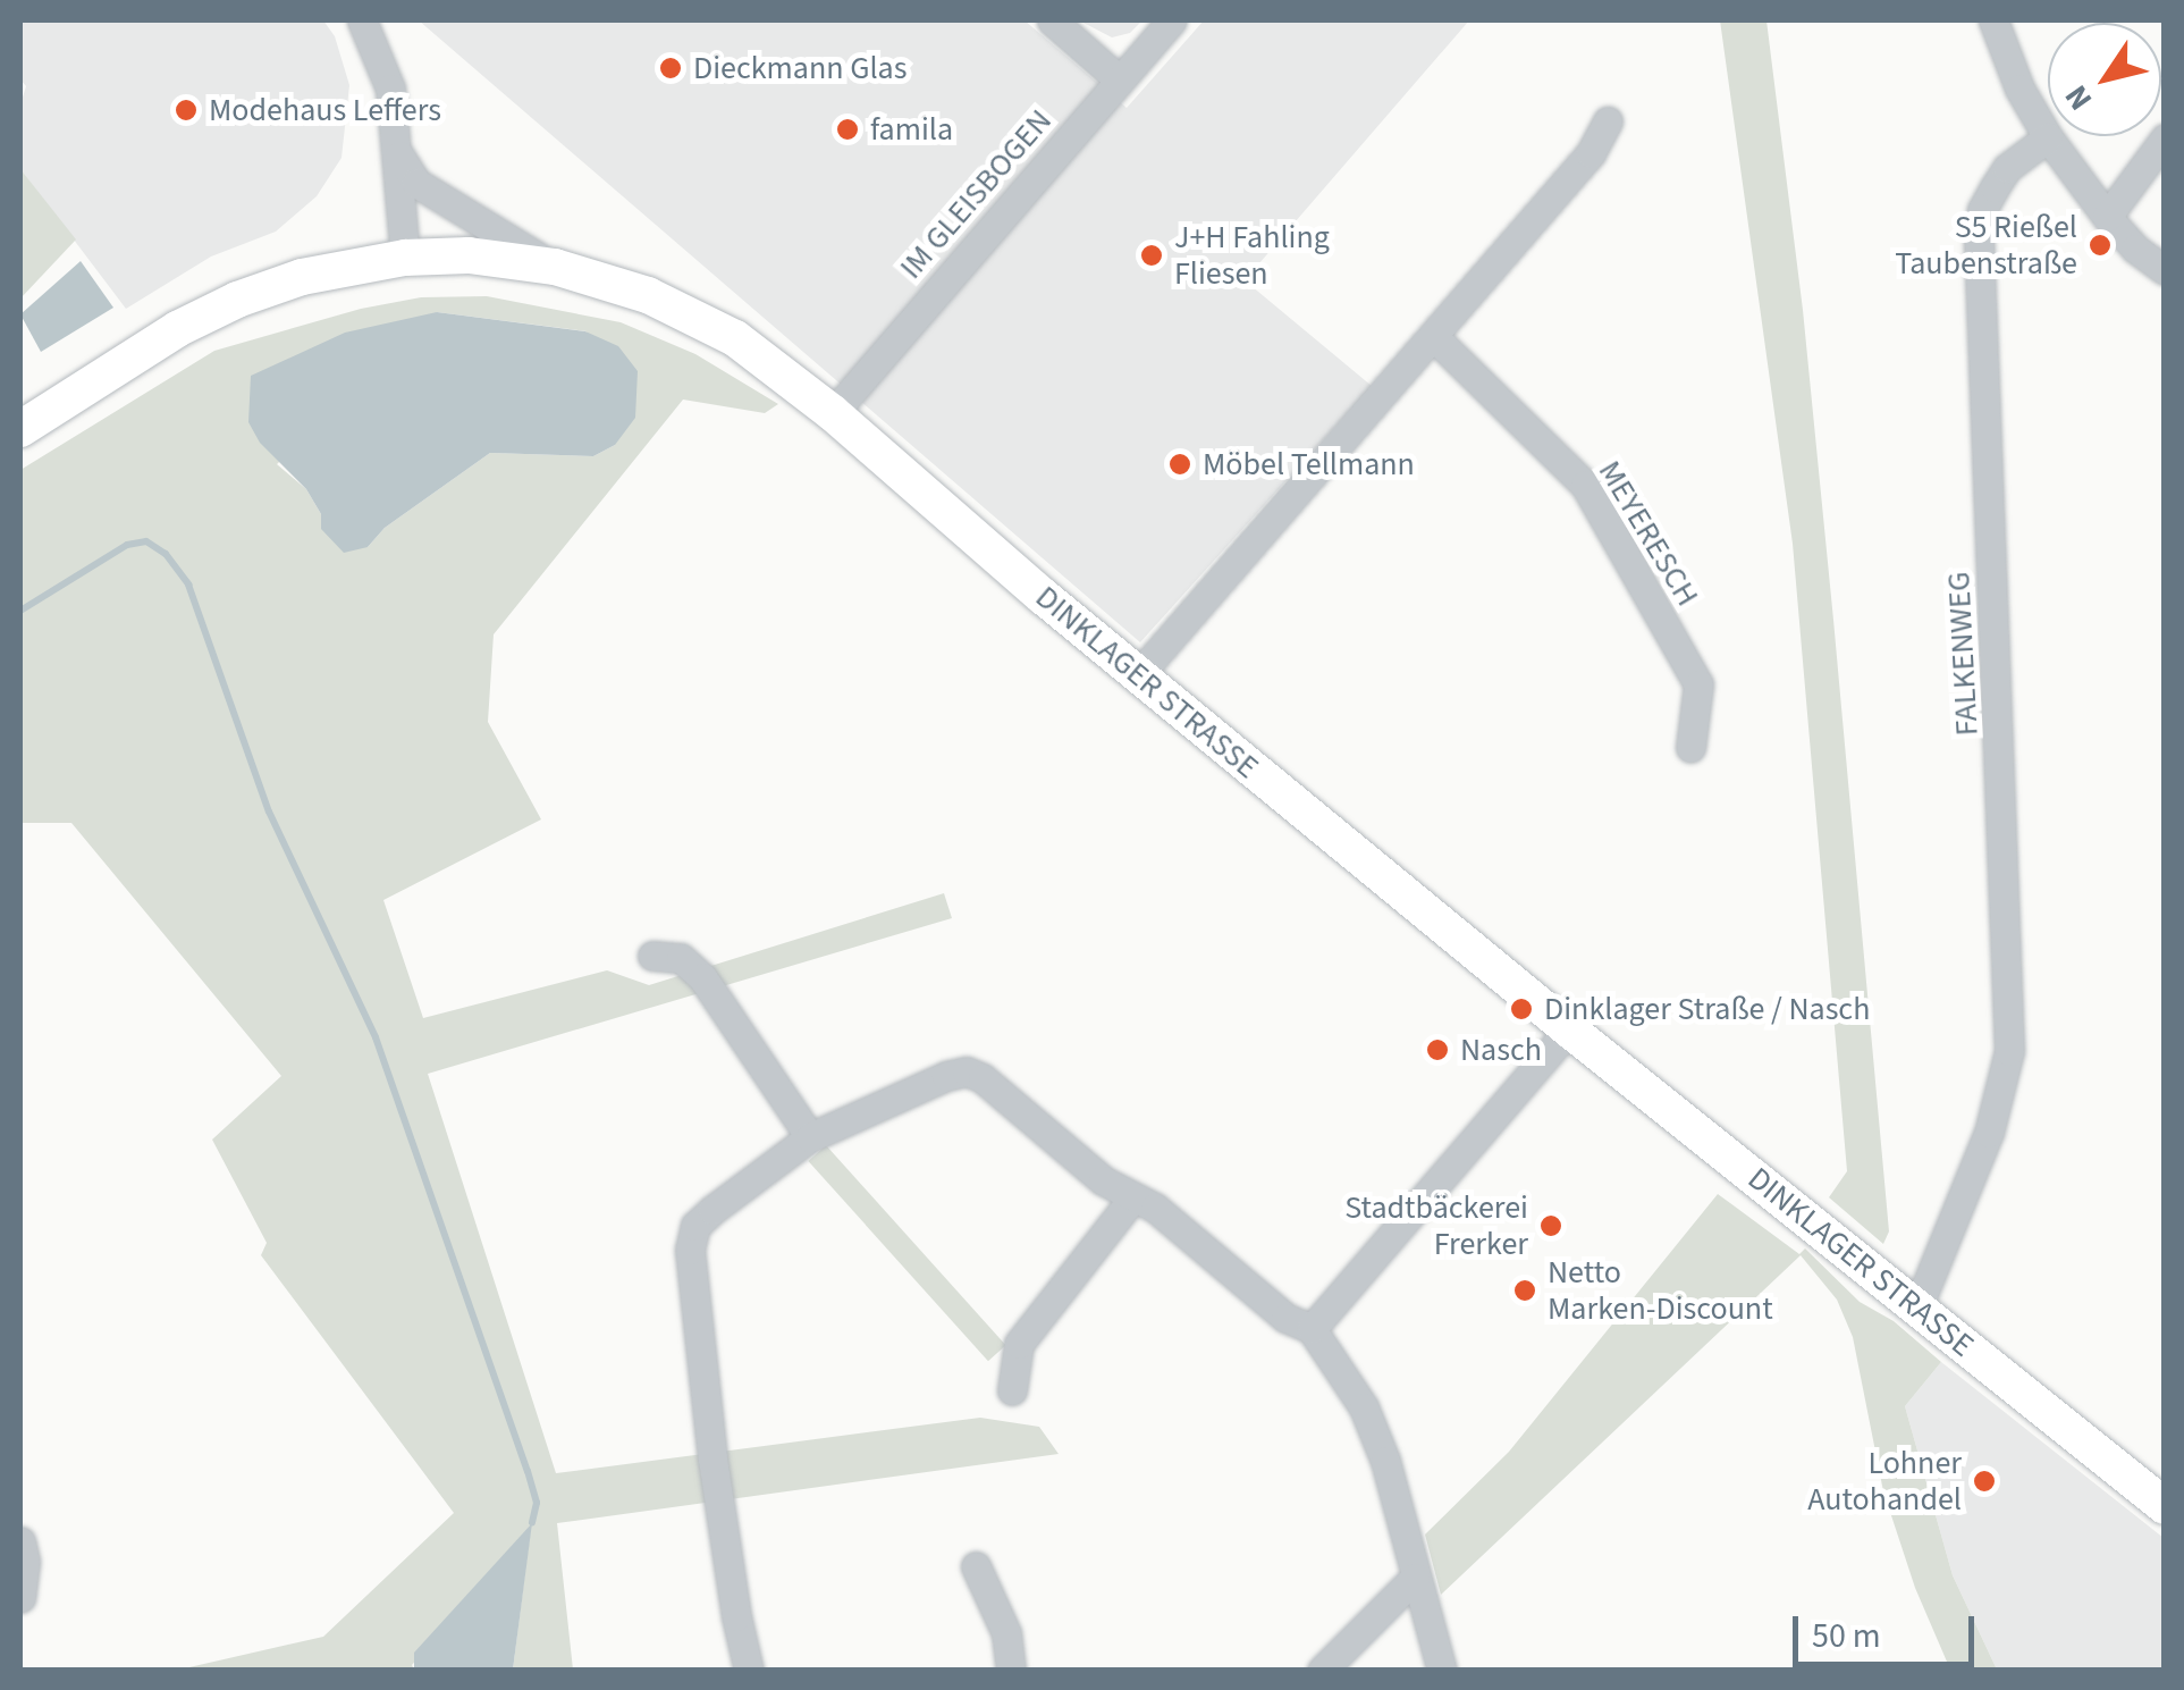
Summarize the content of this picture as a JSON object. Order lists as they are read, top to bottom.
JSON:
{
  "streets": {
    "main road": ["DINKLAGER STRASSE"],
    "street": ["IM GLEISBOGEN", "MEYERESCH", "FALKENWEG"]
  },
  "crossings": [
    ["IM GLEISBOGEN", "DINKLAGER STRASSE"],
    ["FALKENWEG", "DINKLAGER STRASSE"]
  ],
  "places": [
    "Dieckmann Glas",
    "Modehaus Leffers",
    "famila",
    "S5 Rießel Taubenstraße",
    "J+H Fahling Fliesen",
    "Möbel Tellmann",
    "Dinklager Straße / Nasch",
    "Nasch",
    "Stadtbäckerei Frerker",
    "Netto Marken-Discount",
    "Lohner Autohandel"
  ],
  "scale_bar": "50 m",
  "north": "bottom left"
}
